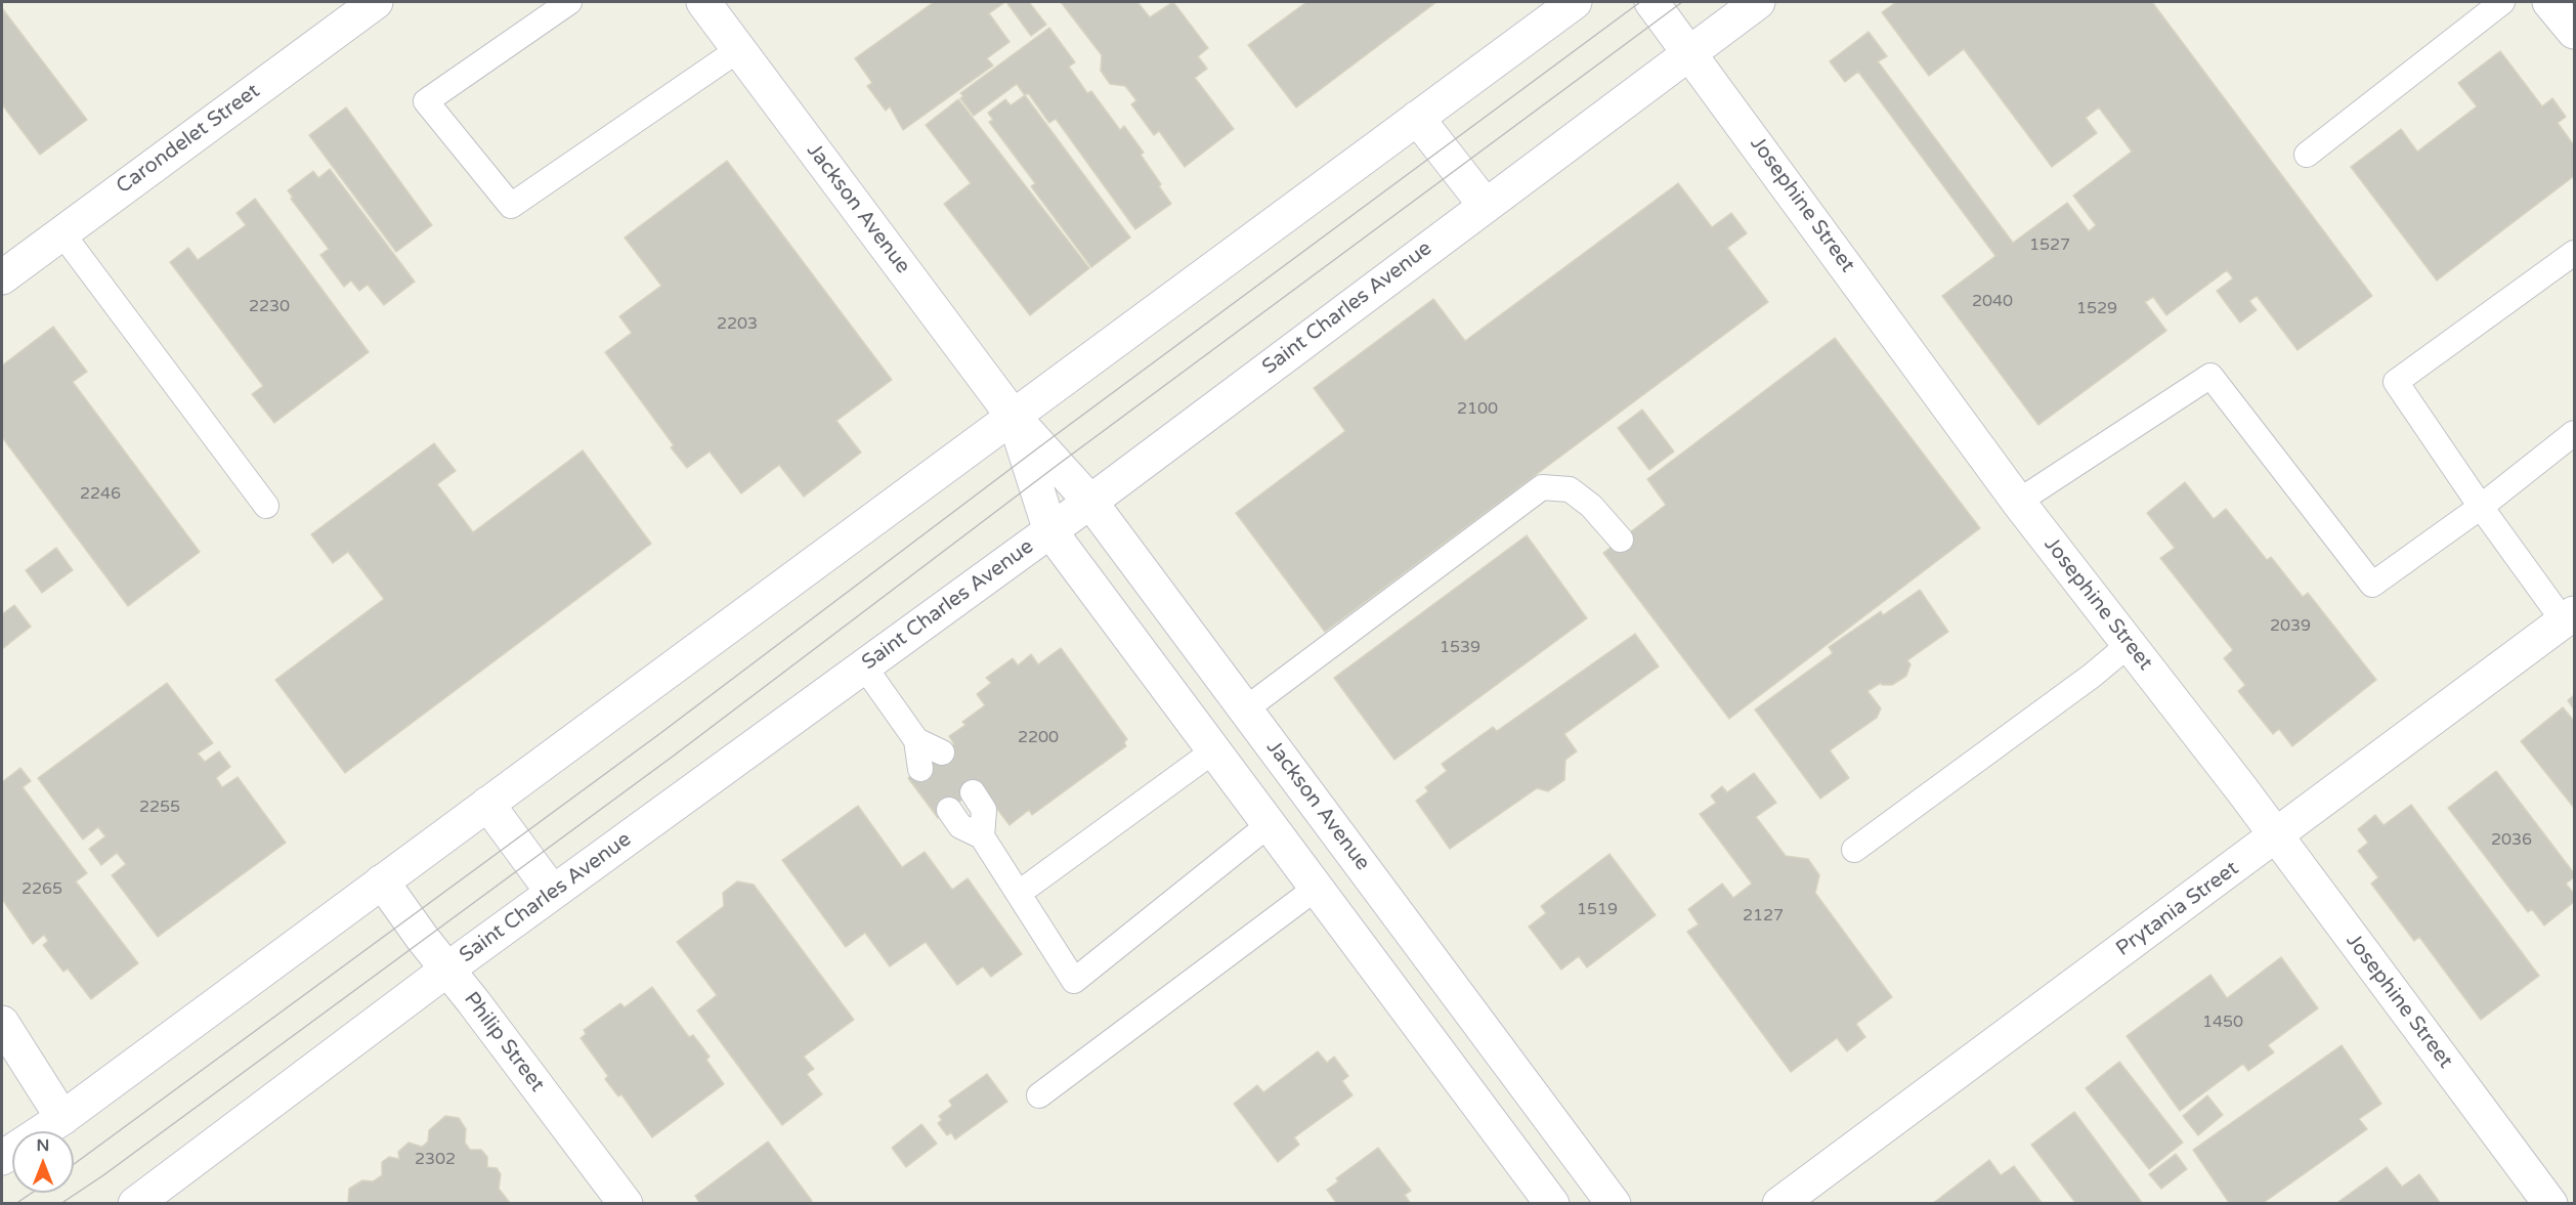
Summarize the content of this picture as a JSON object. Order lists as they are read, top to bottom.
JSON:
{
  "streets": {
    "street": [
      "Carondelet Street",
      "Josephine Street",
      "Jackson Avenue",
      "Saint Charles Avenue",
      "Prytania Street",
      "Philip Street"
    ]
  },
  "crossings": [
    ["Josephine Street", "Saint Charles Avenue"],
    ["Josephine Street", "Prytania Street"],
    ["Jackson Avenue", "Saint Charles Avenue"],
    ["Saint Charles Avenue", "Philip Street"]
  ],
  "house_numbers": [
    "1527",
    "2040",
    "2230",
    "1529",
    "2203",
    "2100",
    "2246",
    "2039",
    "1539",
    "2200",
    "2255",
    "2036",
    "2265",
    "1519",
    "2127",
    "1450",
    "2302"
  ],
  "north": "top"
}
